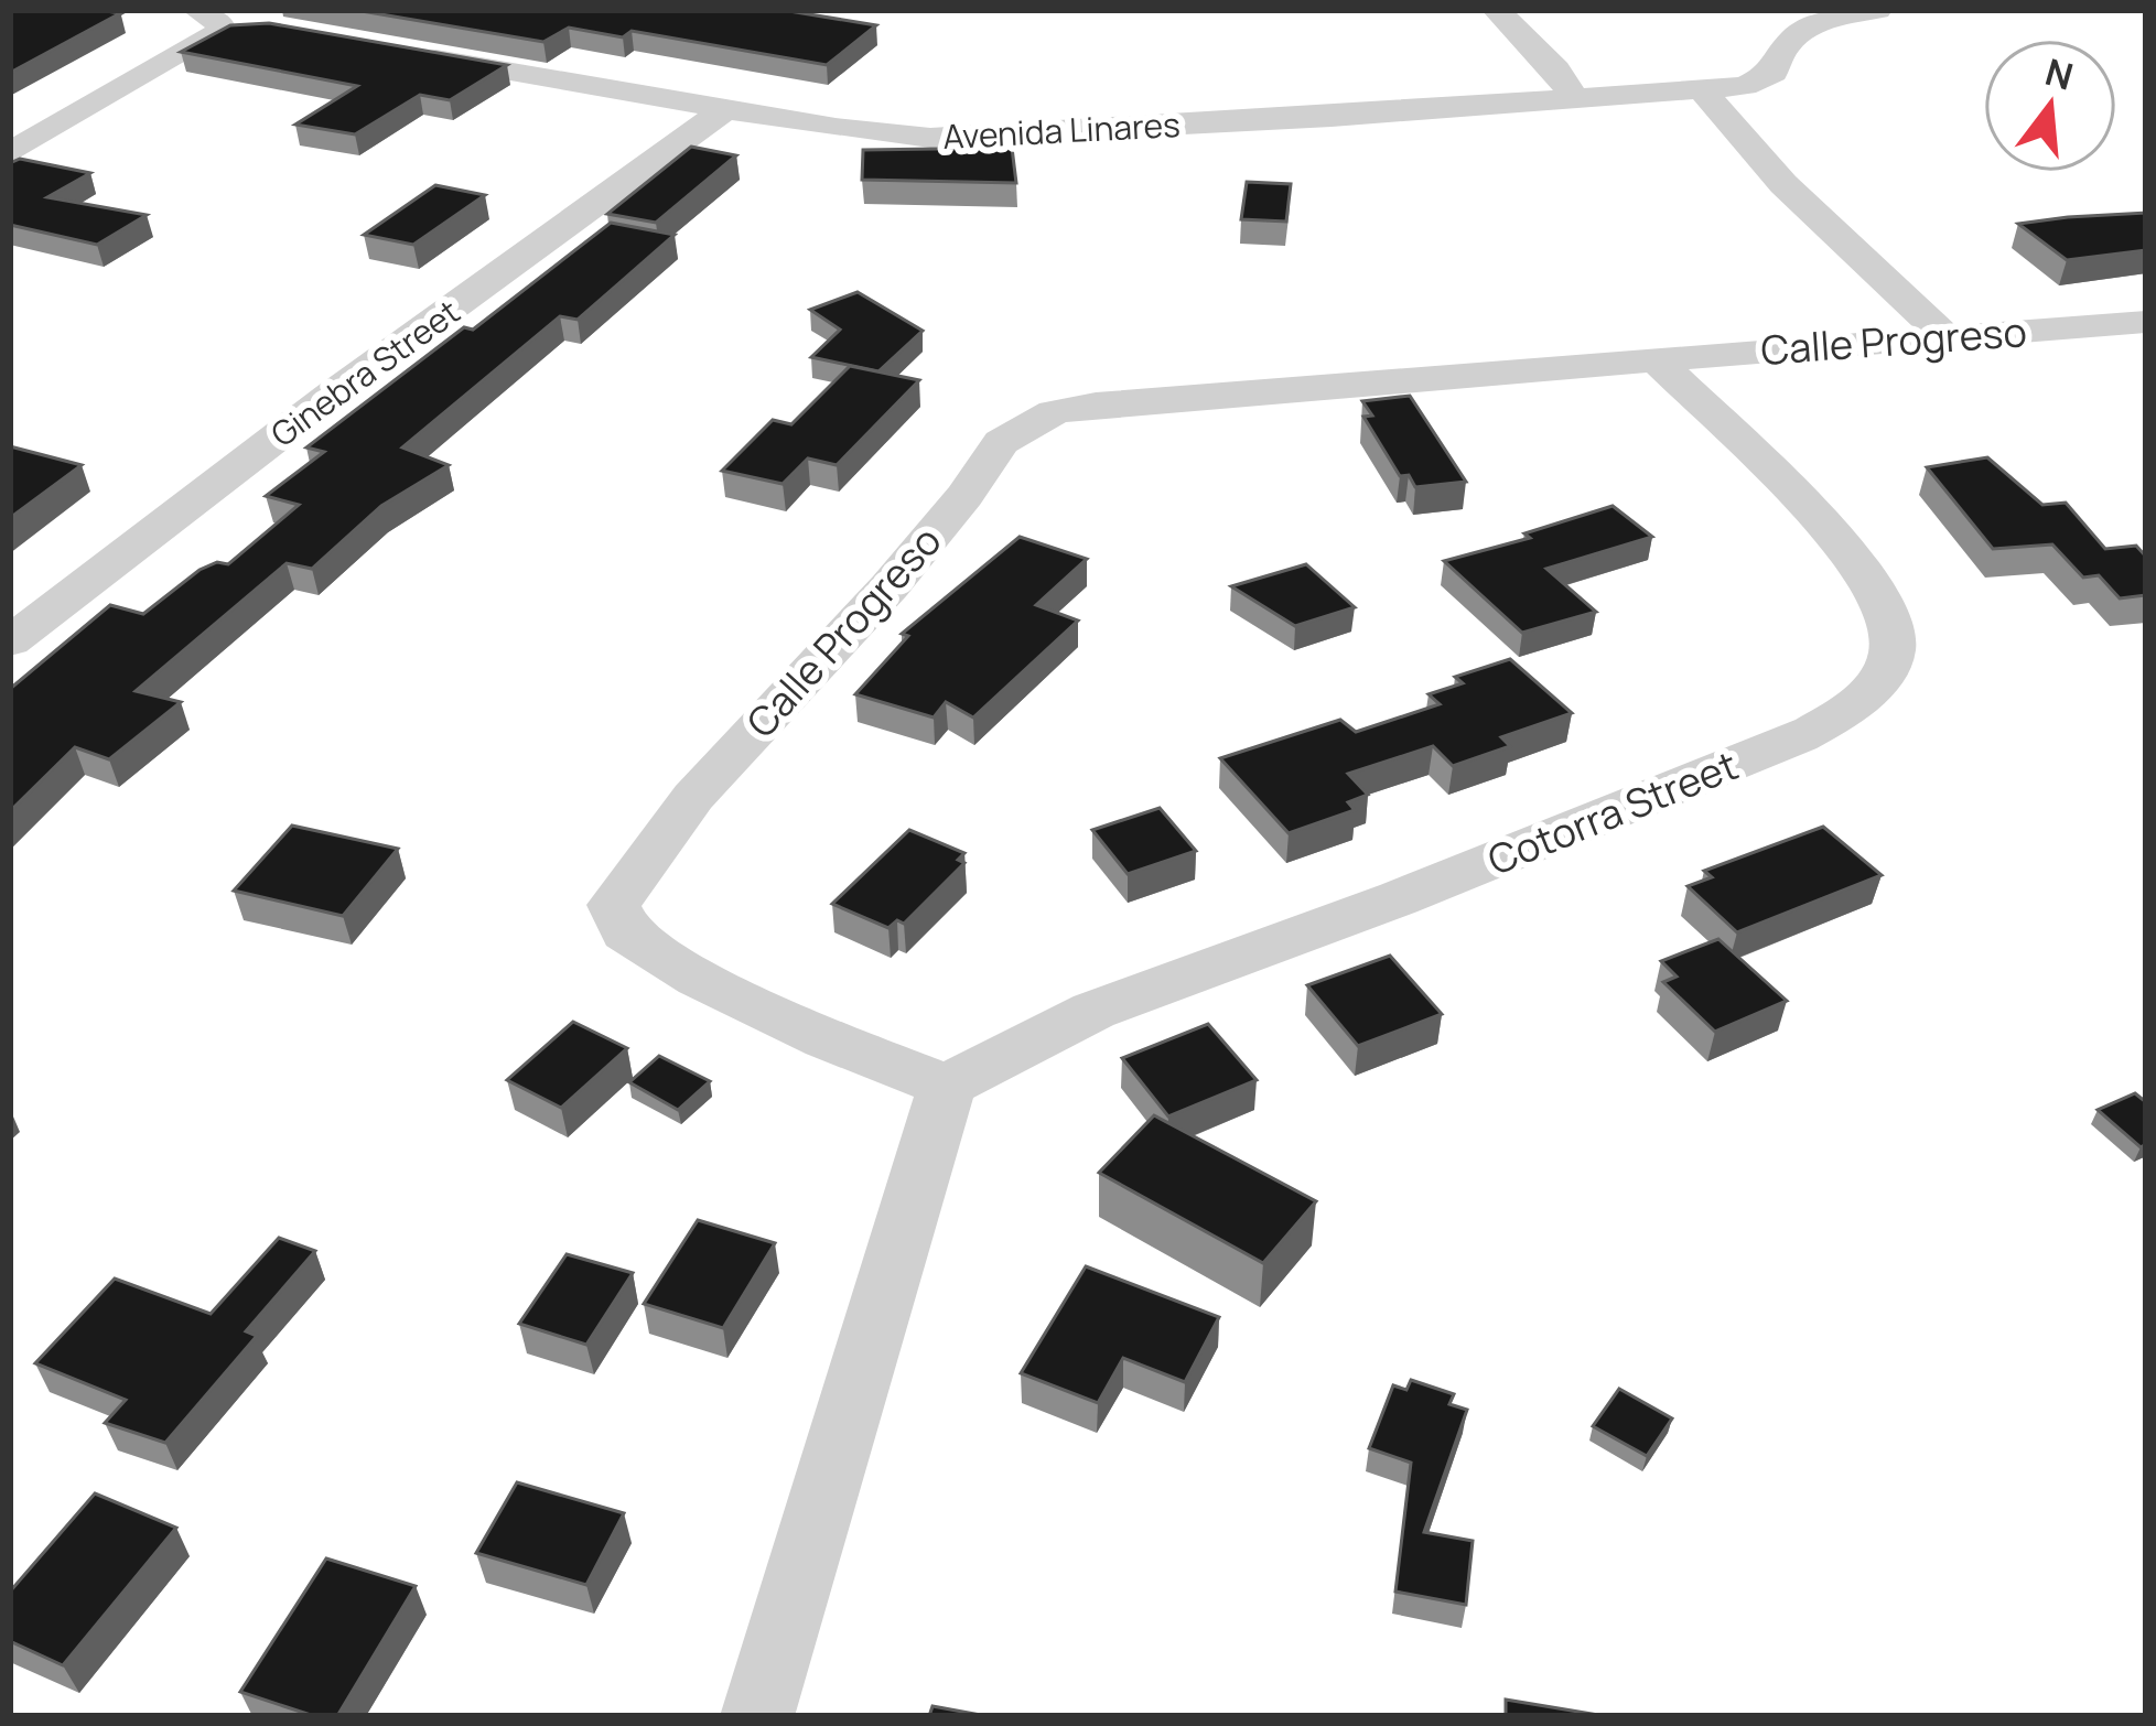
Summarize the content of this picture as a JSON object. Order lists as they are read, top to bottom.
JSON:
{
  "streets": {
    "street": [
      "Avenida Linares",
      "Calle Progreso",
      "Ginebra Street",
      "Cotorra Street"
    ]
  },
  "crossings": [
    ["Avenida Linares", "Ginebra Street"],
    ["Calle Progreso", "Cotorra Street"]
  ],
  "north": "top"
}
